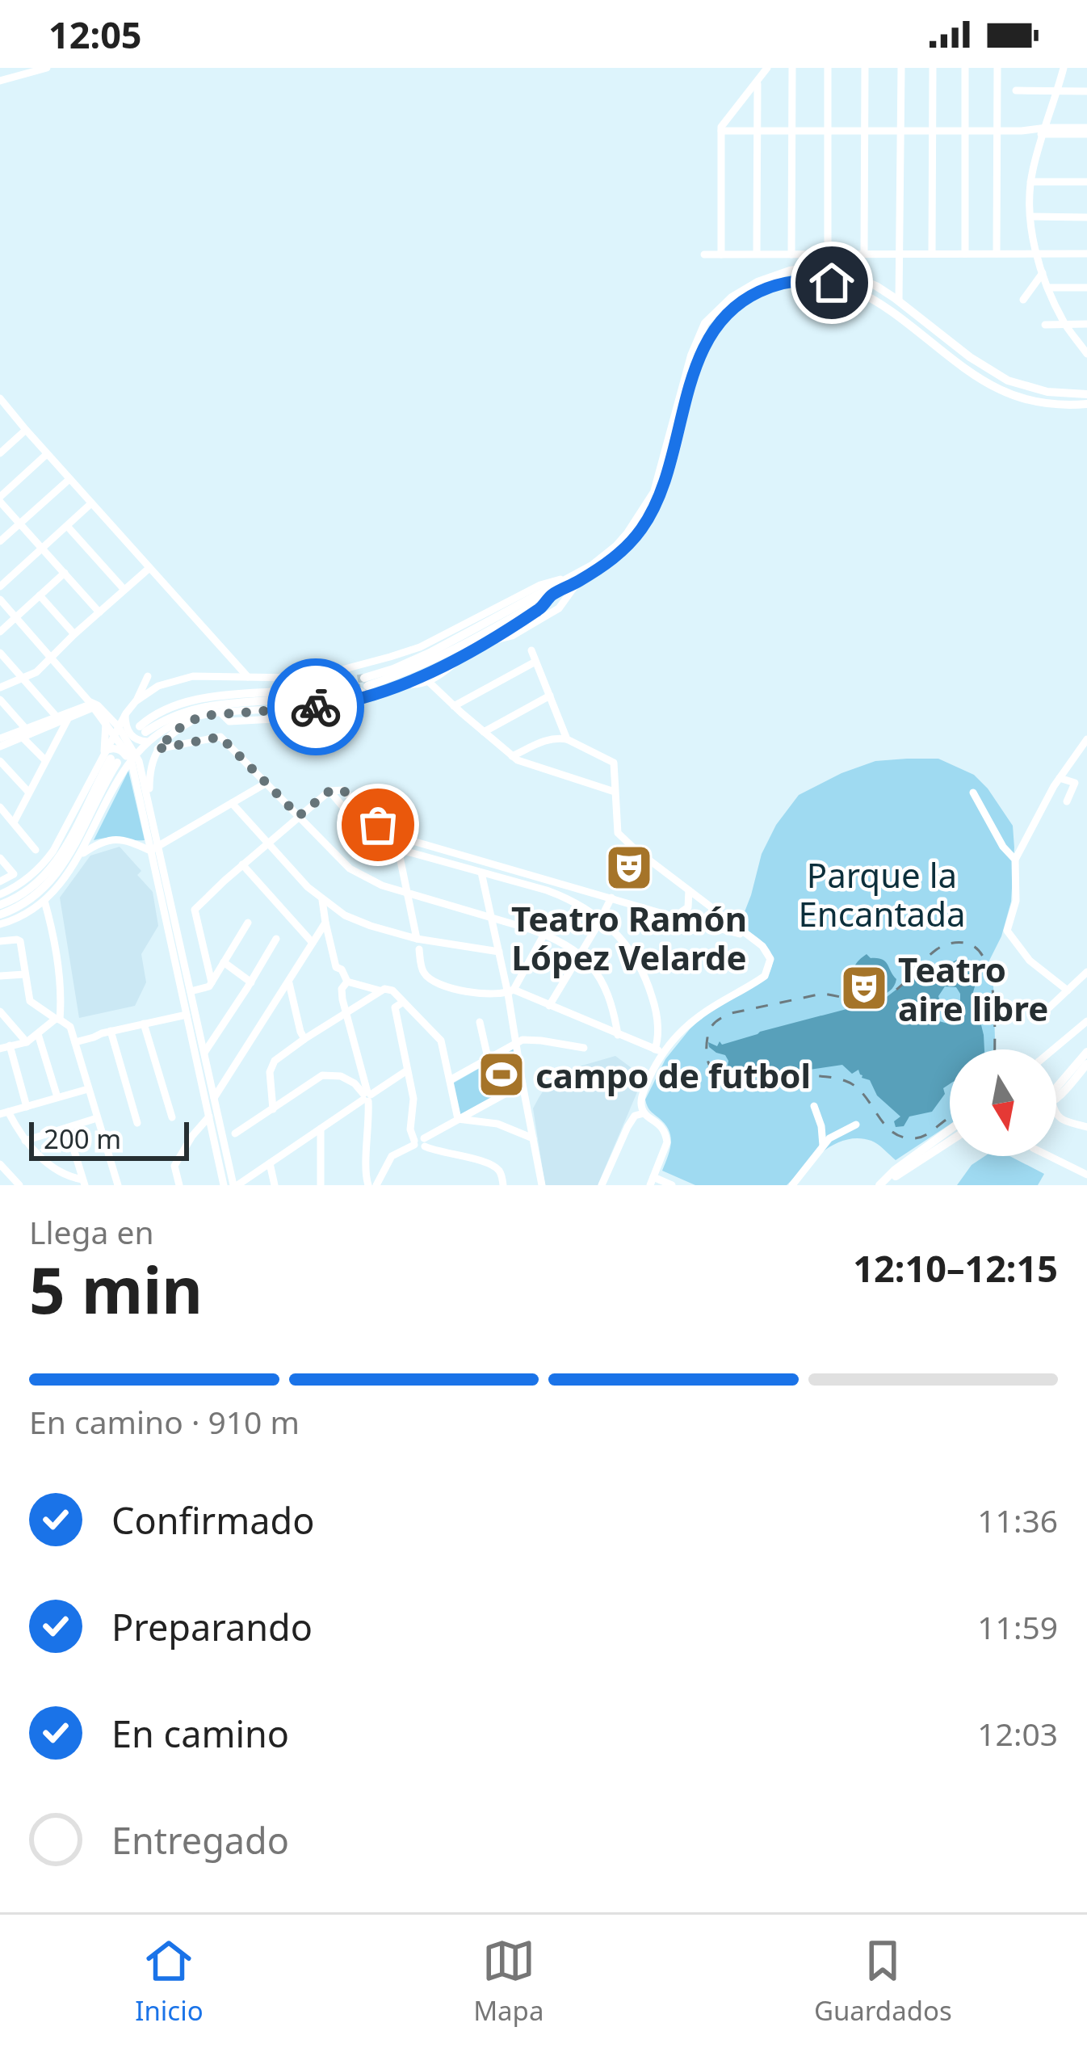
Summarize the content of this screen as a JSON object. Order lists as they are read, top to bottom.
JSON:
{
  "parks": ["Parque la Encantada"],
  "places": {
    "theatre": ["Teatro Ramón López Velarde", "Teatro aire libre"],
    "sports": ["campo de futbol"]
  },
  "scale_bar": "200 m",
  "north": "bottom",
  "page": {
    "status": "12:05",
    "scale": "200 m",
    "heading": ["5 min", "Llega en", "12:10–12:15"],
    "bar": "En camino · 910 m",
    "list": [
      ["Confirmado", "11:36"],
      ["Preparando", "11:59"],
      ["En camino", "12:03"],
      "Entregado"
    ],
    "tabs": ["Inicio", "Mapa", "Guardados"]
  }
}
